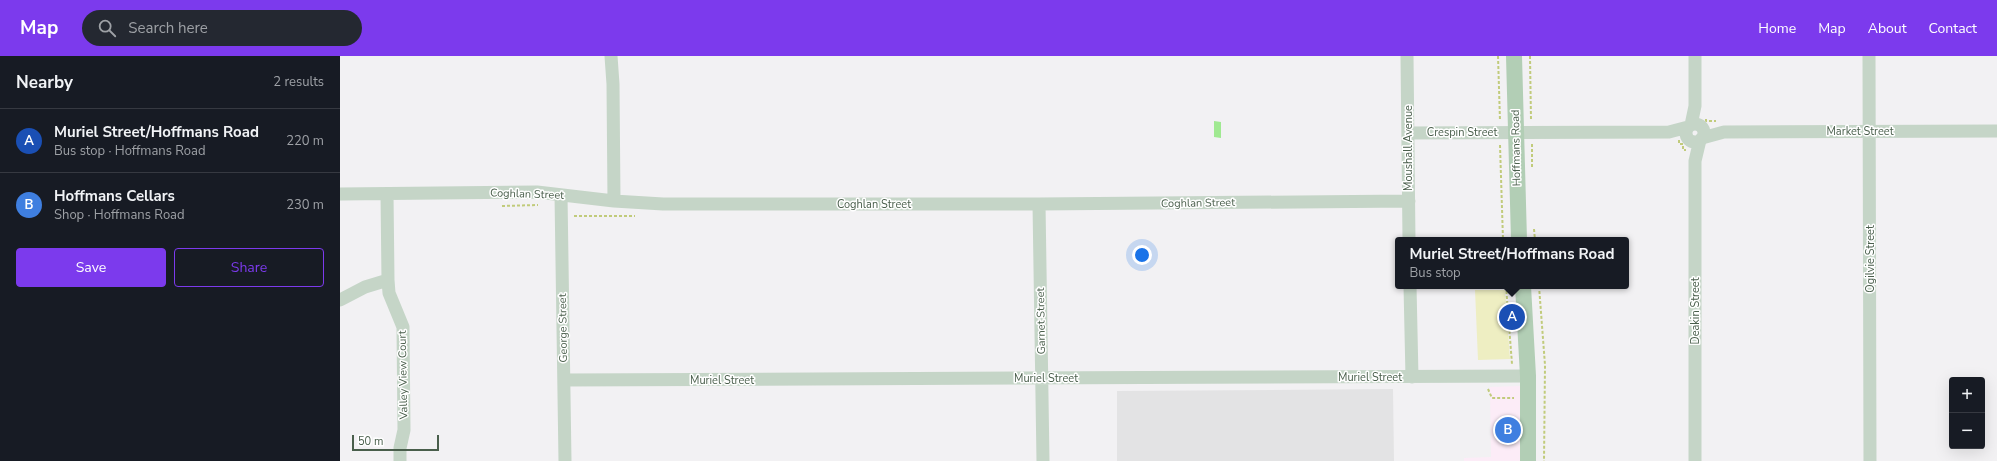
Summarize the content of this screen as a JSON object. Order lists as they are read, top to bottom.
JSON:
{
  "streets": {
    "main road": ["Hoffmans Road"],
    "street": [
      "Market Street",
      "Crespin Street",
      "Moushall Avenue",
      "Coghlan Street",
      "Ogilvie Street",
      "Deakin Street",
      "Garnet Street",
      "George Street",
      "Valley View Court",
      "Muriel Street"
    ]
  },
  "crossings": [
    ["Market Street", "Crespin Street"],
    ["Market Street", "Hoffmans Road"],
    ["Market Street", "Ogilvie Street"],
    ["Market Street", "Deakin Street"],
    ["Crespin Street", "Moushall Avenue"],
    ["Crespin Street", "Hoffmans Road"],
    ["Moushall Avenue", "Coghlan Street"],
    ["Coghlan Street", "Garnet Street"],
    ["Coghlan Street", "George Street"],
    ["Coghlan Street", "Valley View Court"],
    ["Garnet Street", "Muriel Street"],
    ["George Street", "Muriel Street"]
  ],
  "scale_bar": "50 m",
  "page": {
    "header": "Map",
    "search": "Search here",
    "nav": [
      "Home",
      "Map",
      "About",
      "Contact"
    ],
    "heading": ["Nearby", "2 results"],
    "list": [
      {
        "mark": "A",
        "name": "Muriel Street/Hoffmans Road",
        "note": "Bus stop · Hoffmans Road",
        "value": "220 m"
      },
      {
        "mark": "B",
        "name": "Hoffmans Cellars",
        "note": "Shop · Hoffmans Road",
        "value": "230 m"
      }
    ],
    "buttons": ["Save", "Share"],
    "popup": ["Muriel Street/Hoffmans Road", "Bus stop"],
    "pins": ["A", "B"],
    "map_buttons": ["+", "−"],
    "scale": "50 m"
  }
}
